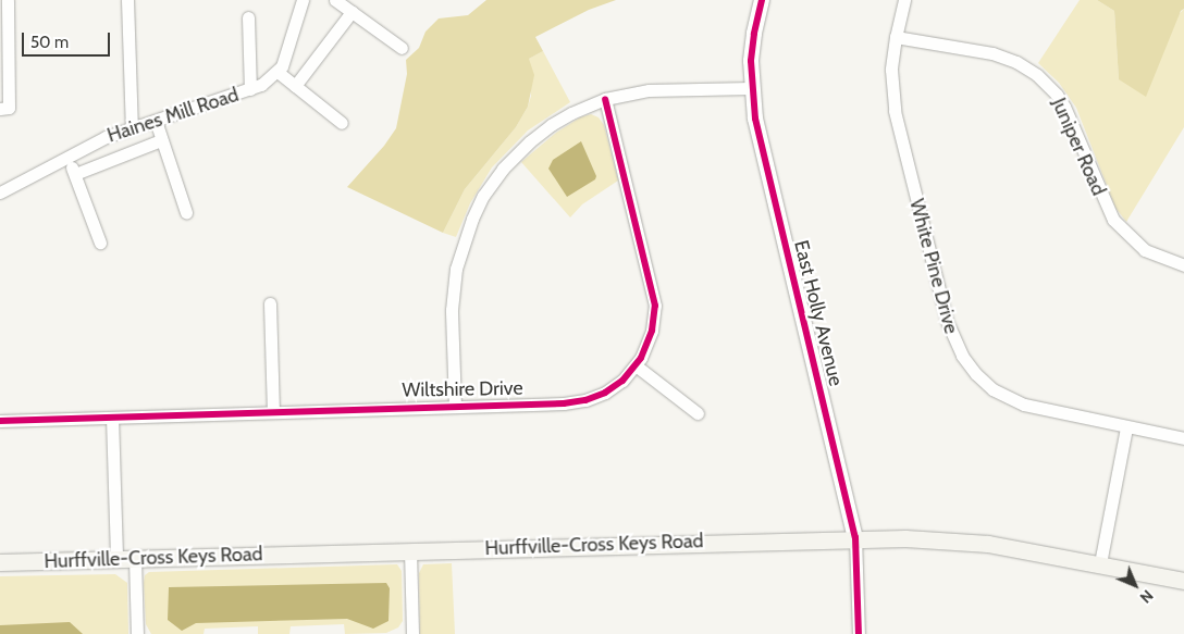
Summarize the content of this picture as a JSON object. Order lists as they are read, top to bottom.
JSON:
{
  "streets": {
    "main road": ["Hurffville-Cross Keys Road"],
    "street": [
      "Haines Mill Road",
      "Juniper Road",
      "White Pine Drive",
      "East Holly Avenue",
      "Wiltshire Drive"
    ]
  },
  "crossings": [
    ["Juniper Road", "White Pine Drive"],
    ["East Holly Avenue", "Hurffville-Cross Keys Road"]
  ],
  "scale_bar": "50 m",
  "north": "bottom right"
}
